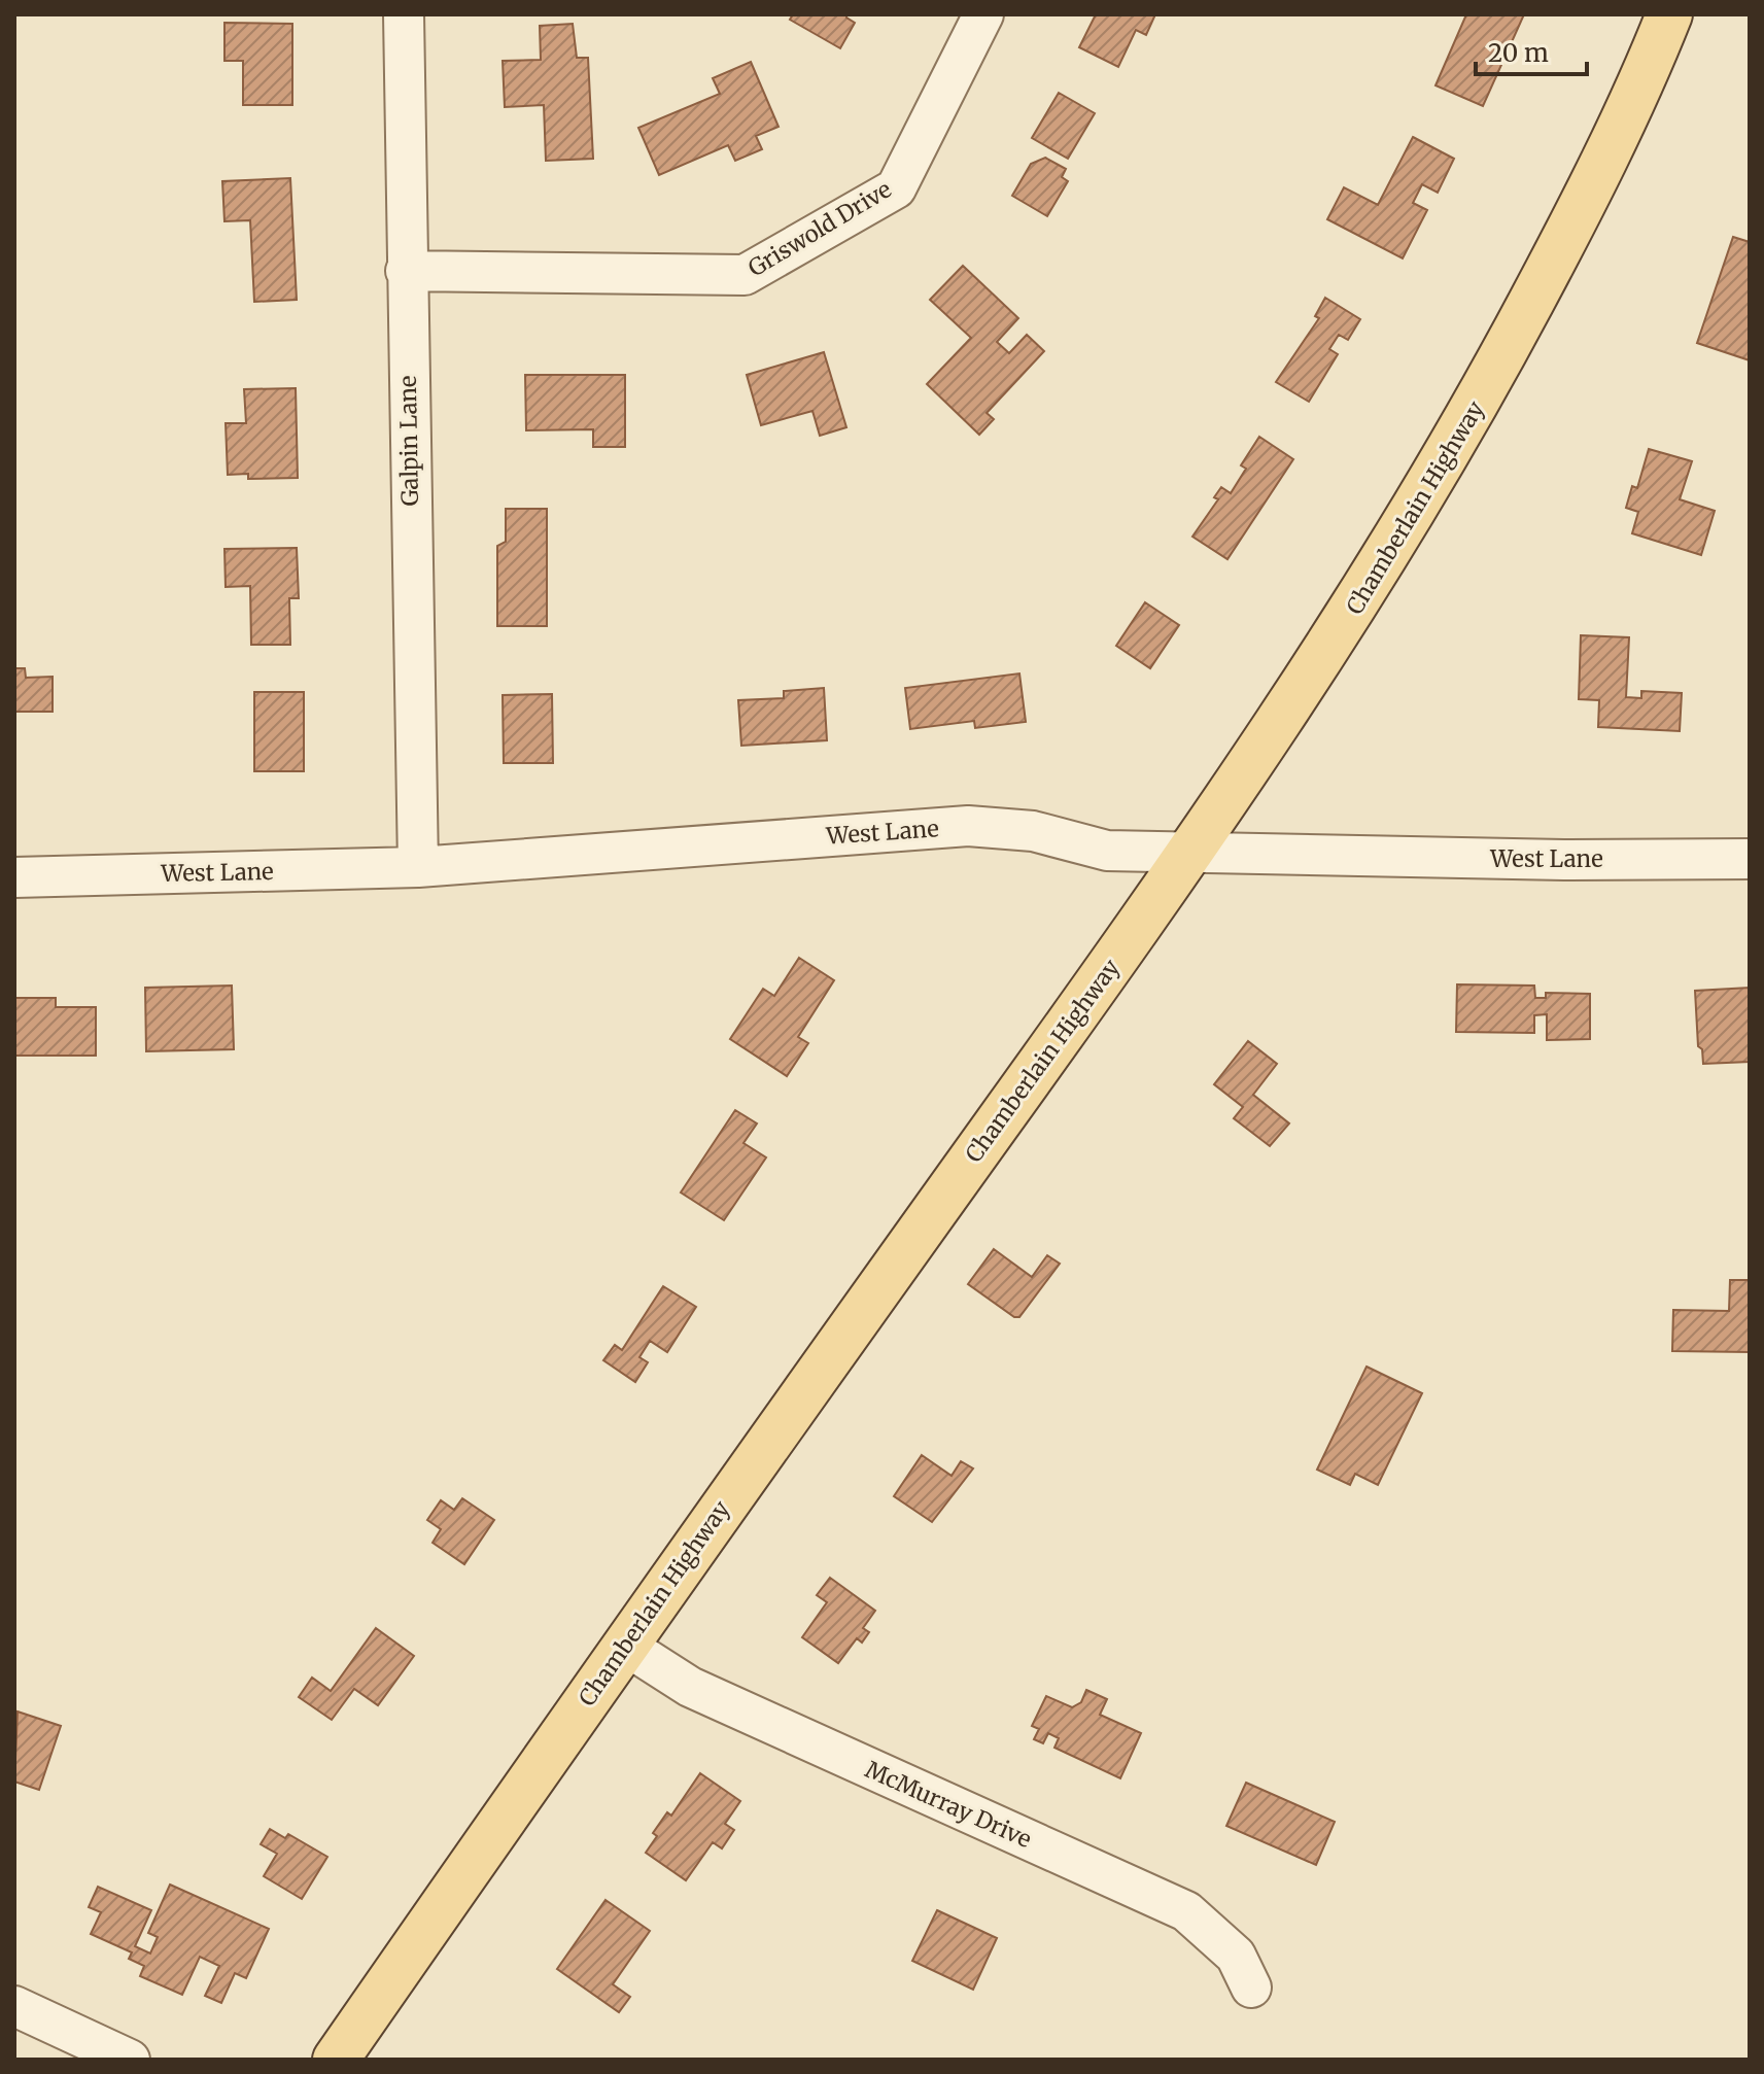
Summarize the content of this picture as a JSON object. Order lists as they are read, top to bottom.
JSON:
{
  "streets": {
    "main road": ["Chamberlain Highway"],
    "street": [
      "Griswold Drive",
      "Galpin Lane",
      "West Lane",
      "McMurray Drive"
    ]
  },
  "crossings": [
    ["Griswold Drive", "Galpin Lane"],
    ["Galpin Lane", "West Lane"],
    ["Chamberlain Highway", "West Lane"],
    ["Chamberlain Highway", "McMurray Drive"]
  ],
  "scale_bar": "20 m"
}
